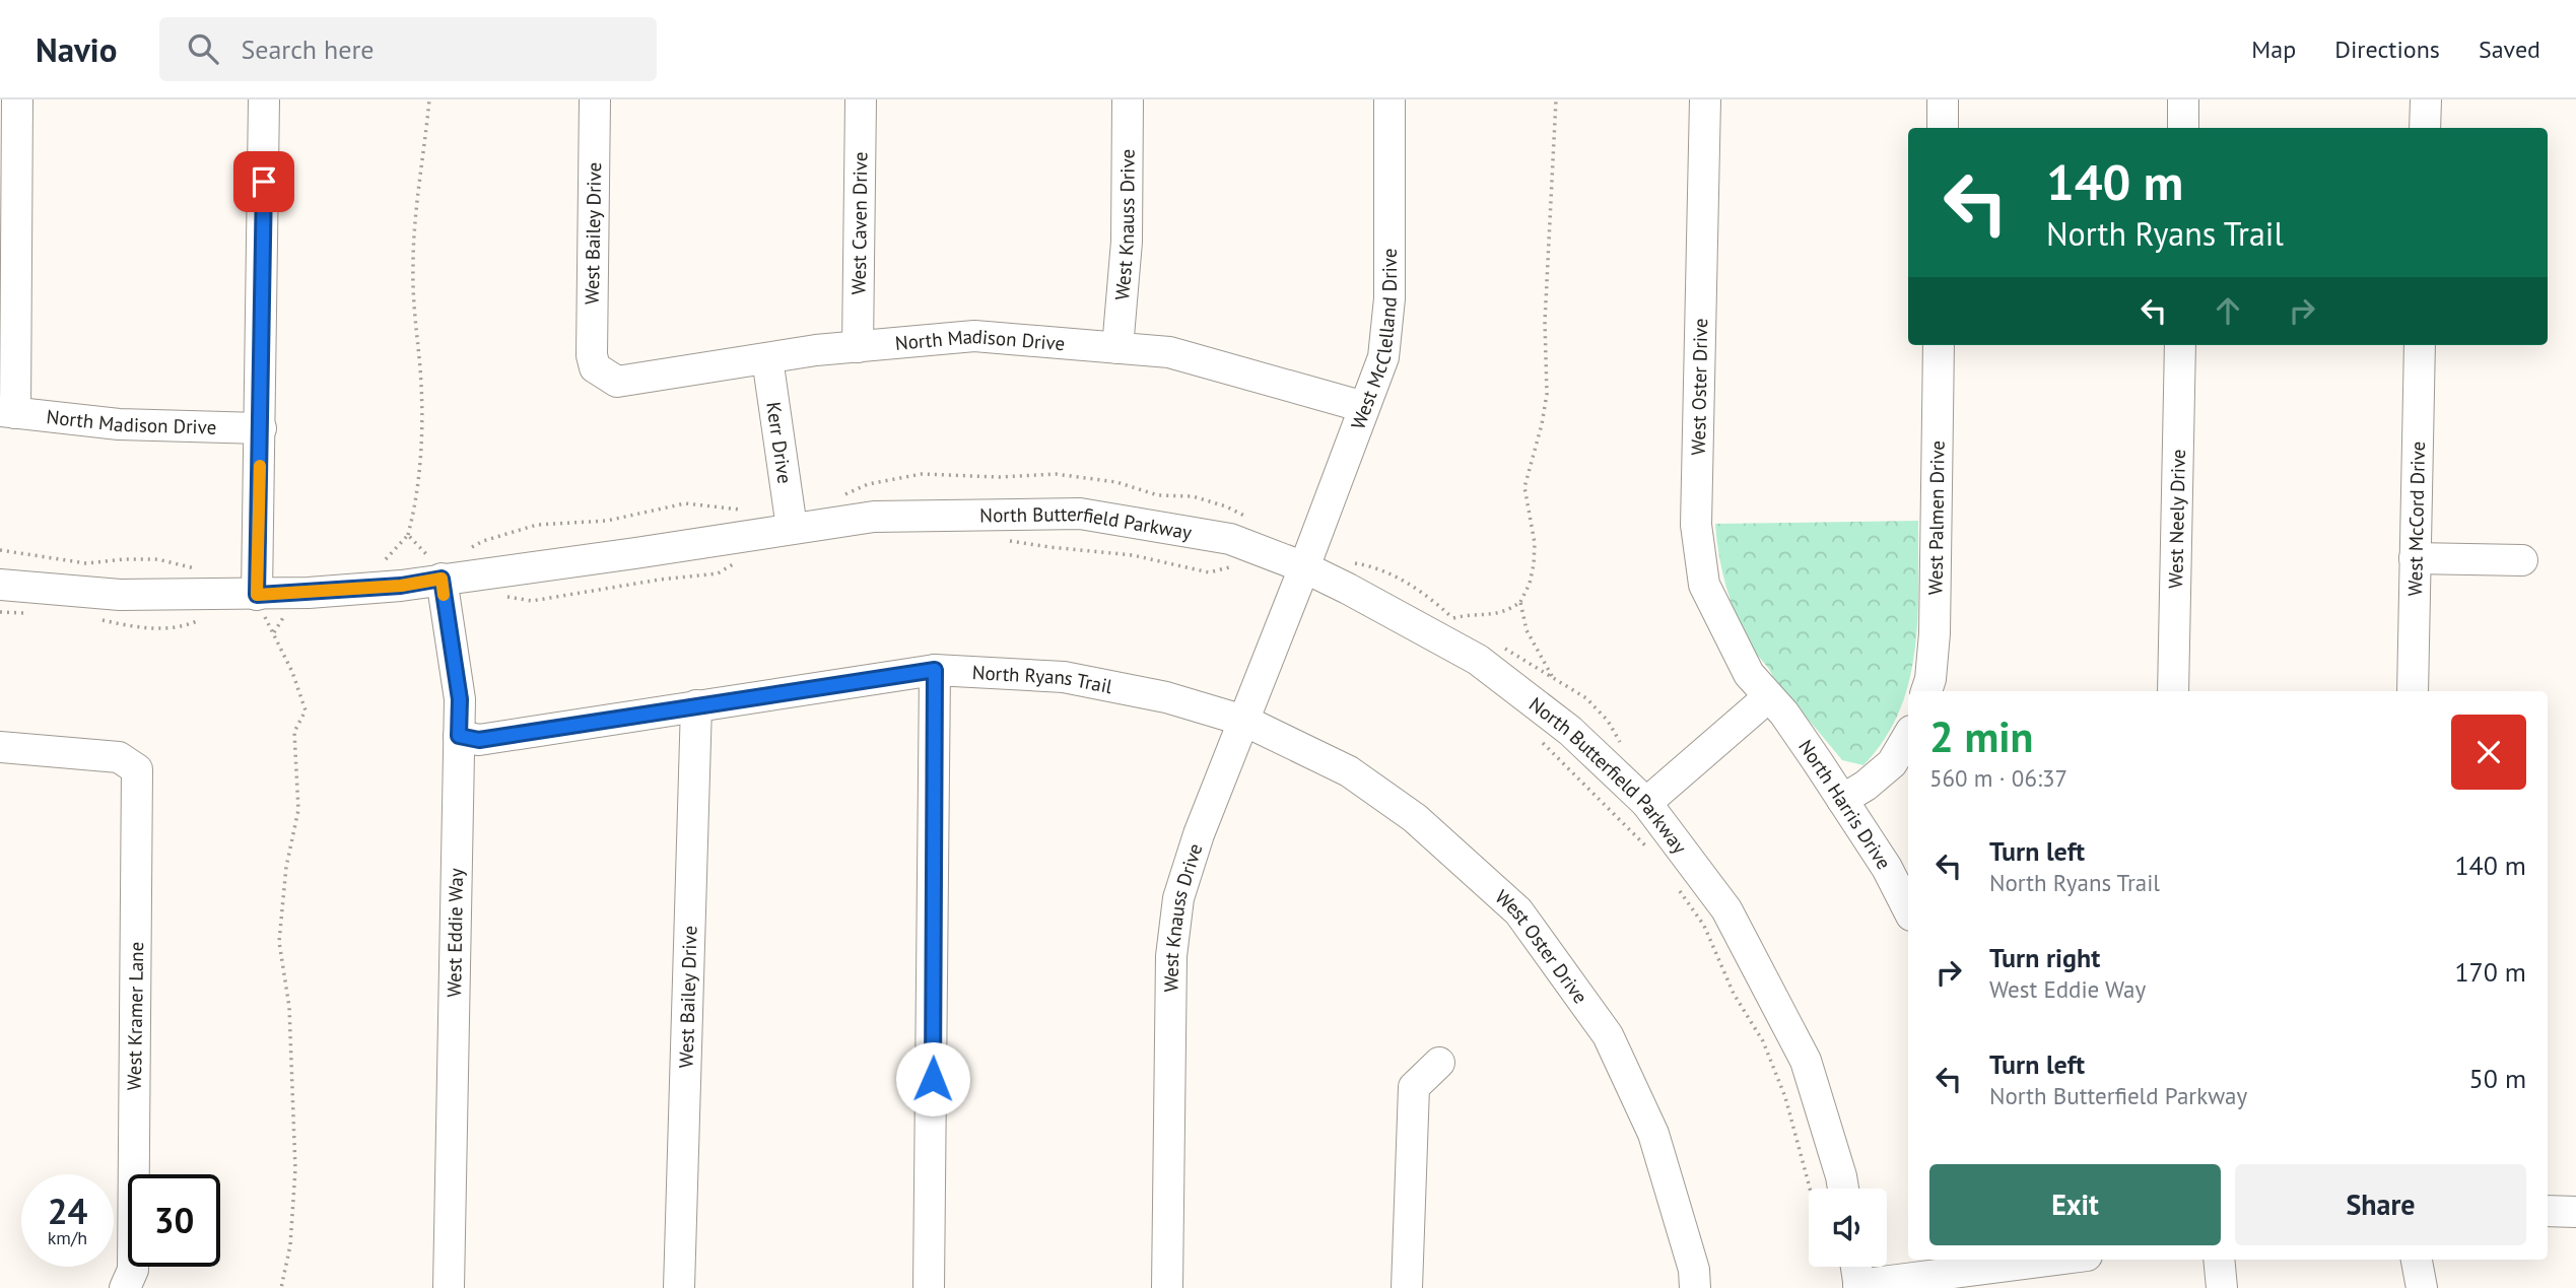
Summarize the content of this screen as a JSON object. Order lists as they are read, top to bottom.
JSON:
{
  "streets": {
    "street": [
      "West Caven Drive",
      "West Knauss Drive",
      "West Bailey Drive",
      "West McClelland Drive",
      "North Madison Drive",
      "West Oster Drive",
      "Kerr Drive",
      "West Neely Drive",
      "West McCord Drive",
      "West Palmen Drive",
      "North Butterfield Parkway",
      "North Ryans Trail",
      "North Harris Drive",
      "West Eddie Way",
      "West Kramer Lane"
    ]
  },
  "crossings": [
    ["West Caven Drive", "North Madison Drive"],
    ["West Knauss Drive", "West McClelland Drive"],
    ["West Knauss Drive", "North Madison Drive"],
    ["West Knauss Drive", "West Oster Drive"],
    ["West Knauss Drive", "North Butterfield Parkway"],
    ["West Knauss Drive", "North Ryans Trail"],
    ["West Bailey Drive", "North Madison Drive"],
    ["West Bailey Drive", "North Ryans Trail"],
    ["West McClelland Drive", "North Madison Drive"],
    ["West McClelland Drive", "North Butterfield Parkway"],
    ["North Madison Drive", "Kerr Drive"],
    ["West Oster Drive", "North Ryans Trail"],
    ["West Oster Drive", "North Harris Drive"],
    ["Kerr Drive", "North Butterfield Parkway"],
    ["North Butterfield Parkway", "West Eddie Way"],
    ["North Ryans Trail", "West Eddie Way"]
  ],
  "page": {
    "header": "Navio",
    "search": "Search here",
    "nav": ["Map", "Directions", "Saved"],
    "turn": ["140 m", "North Ryans Trail"],
    "heading": ["2 min", "560 m · 06:37"],
    "list": [
      {
        "name": "Turn left",
        "note": "North Ryans Trail",
        "value": "140 m"
      },
      {
        "name": "Turn right",
        "note": "West Eddie Way",
        "value": "170 m"
      },
      {
        "name": "Turn left",
        "note": "North Butterfield Parkway",
        "value": "50 m"
      }
    ],
    "buttons": ["Exit", "Share"],
    "speed": "24 km/h",
    "limit": "30"
  }
}
